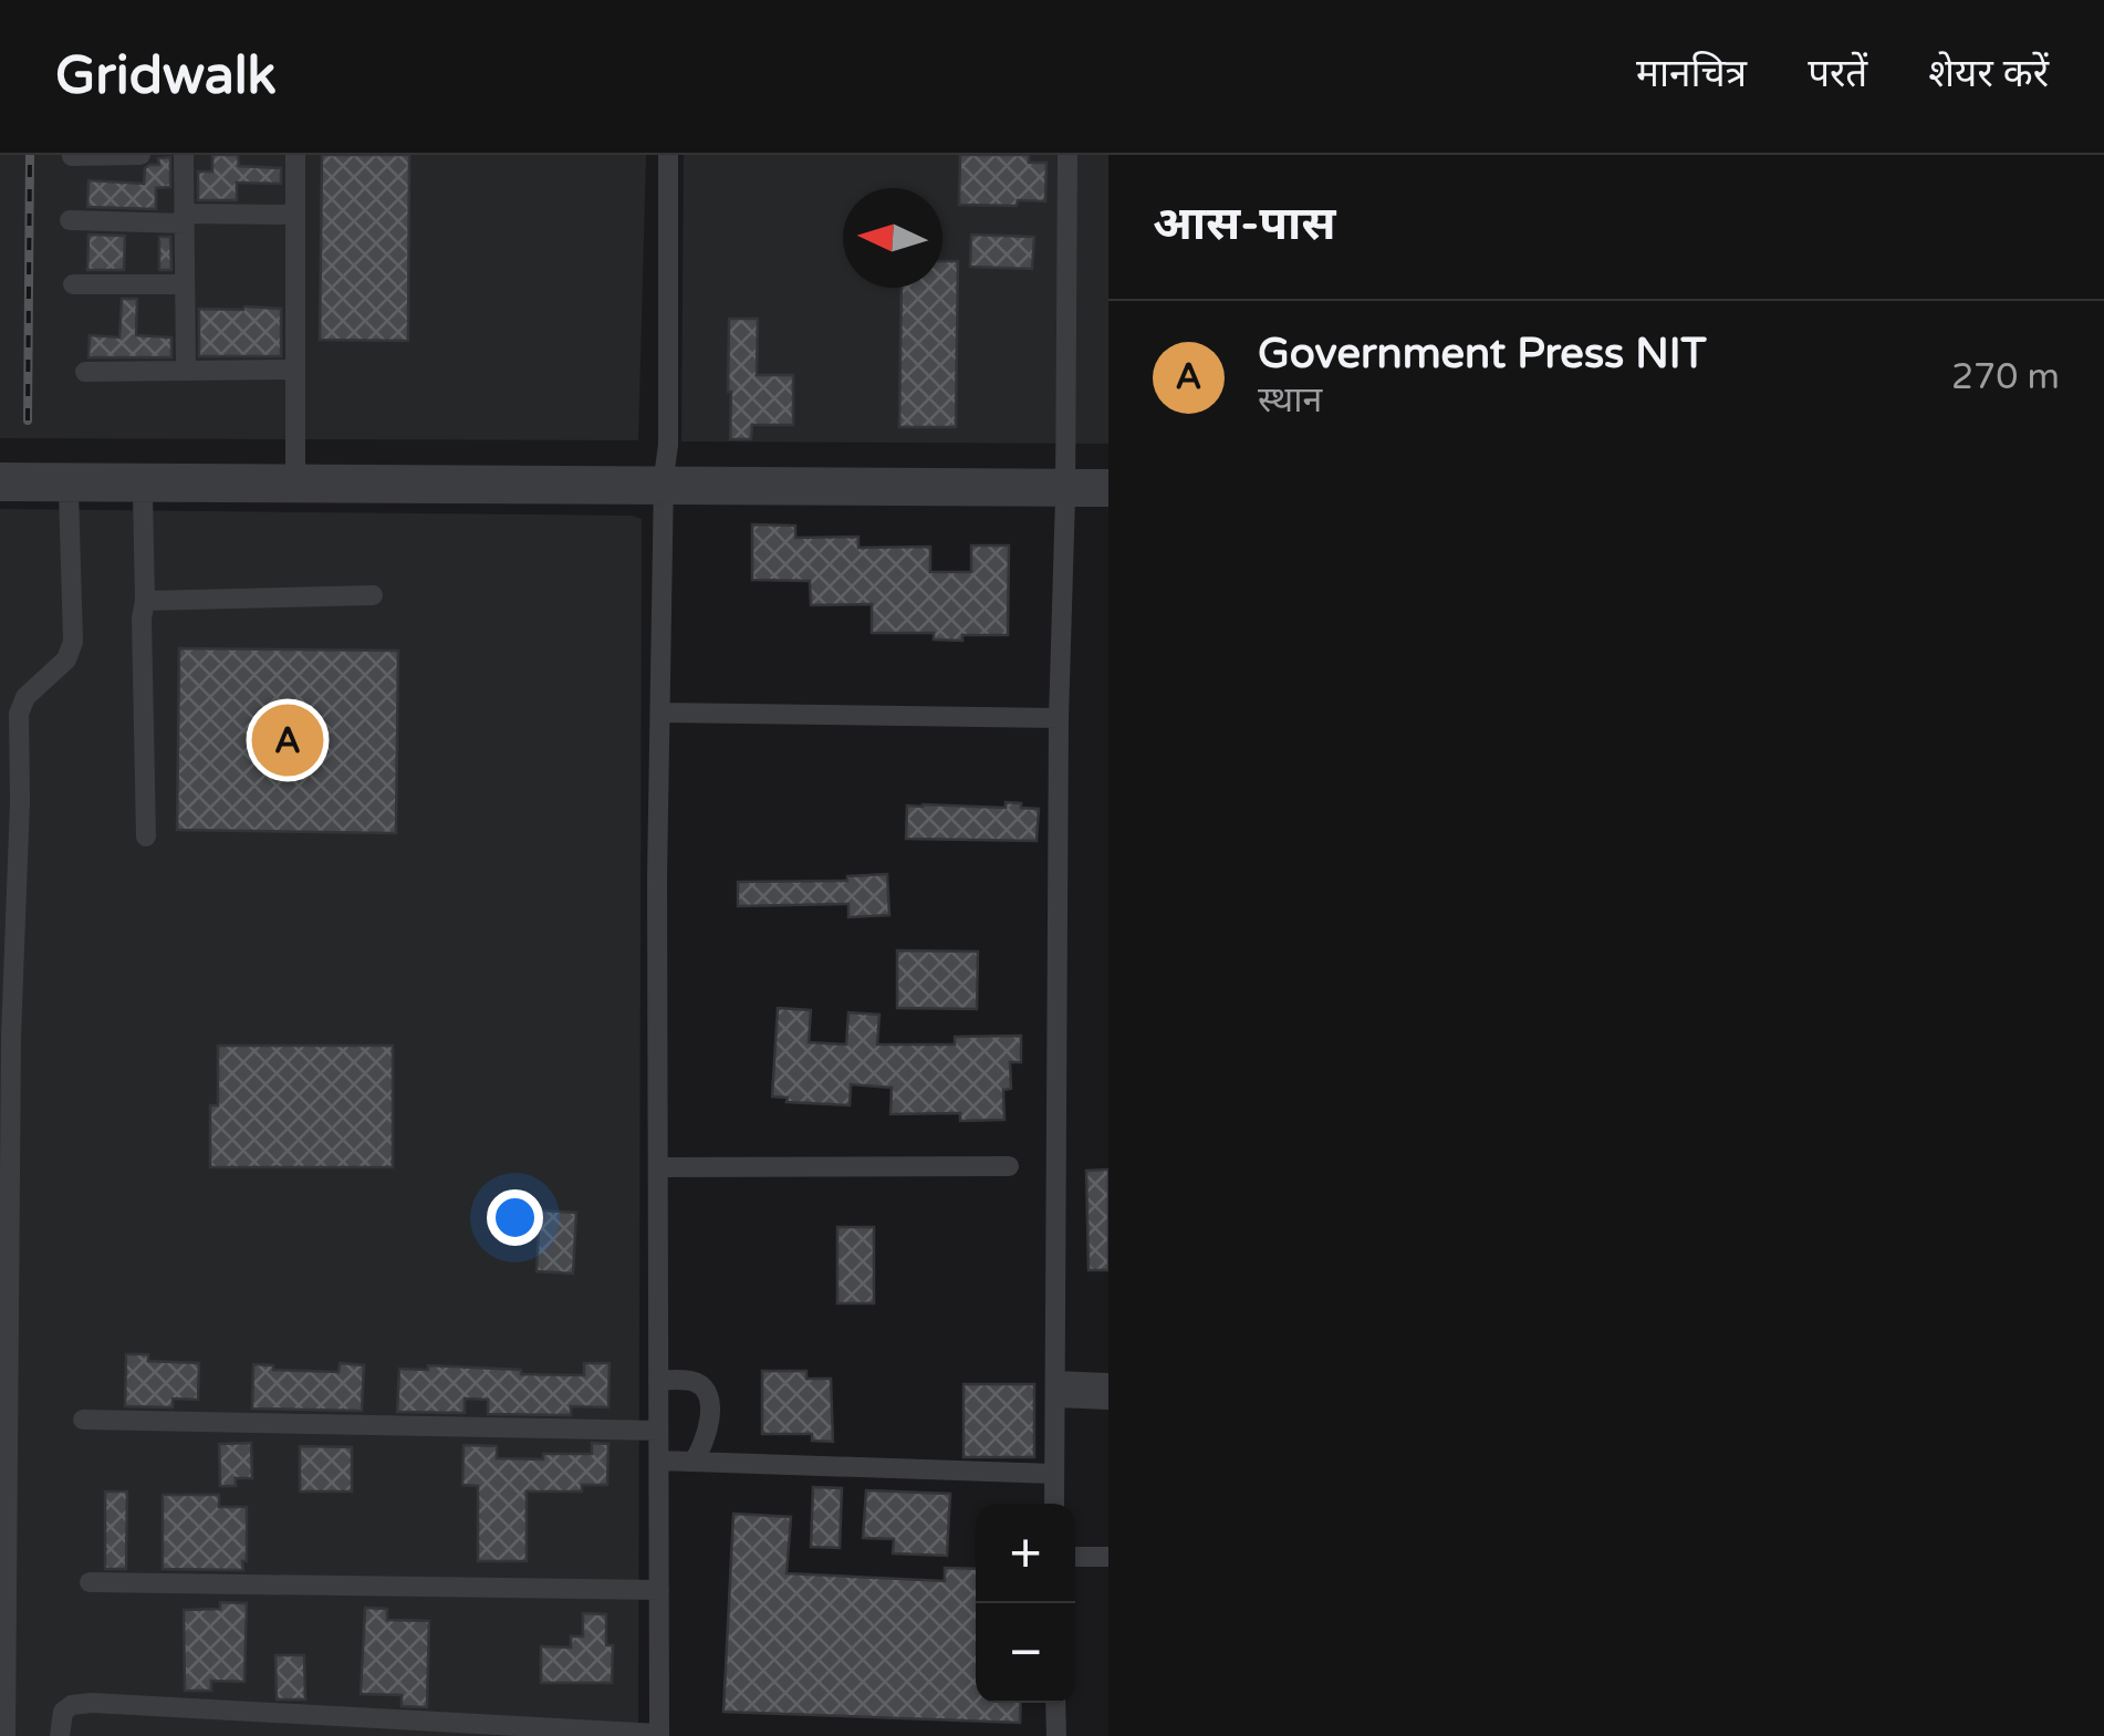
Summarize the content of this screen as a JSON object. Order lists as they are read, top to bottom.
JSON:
{
  "north": "left",
  "page": {
    "header": "Gridwalk",
    "nav": ["मानचित्र", "परतें", "शेयर करें"],
    "heading": "आस-पास",
    "list": [
      {
        "mark": "A",
        "name": "Government Press NIT",
        "note": "स्थान",
        "value": "270 m"
      }
    ],
    "pins": "A",
    "map_buttons": ["+", "−"]
  }
}
